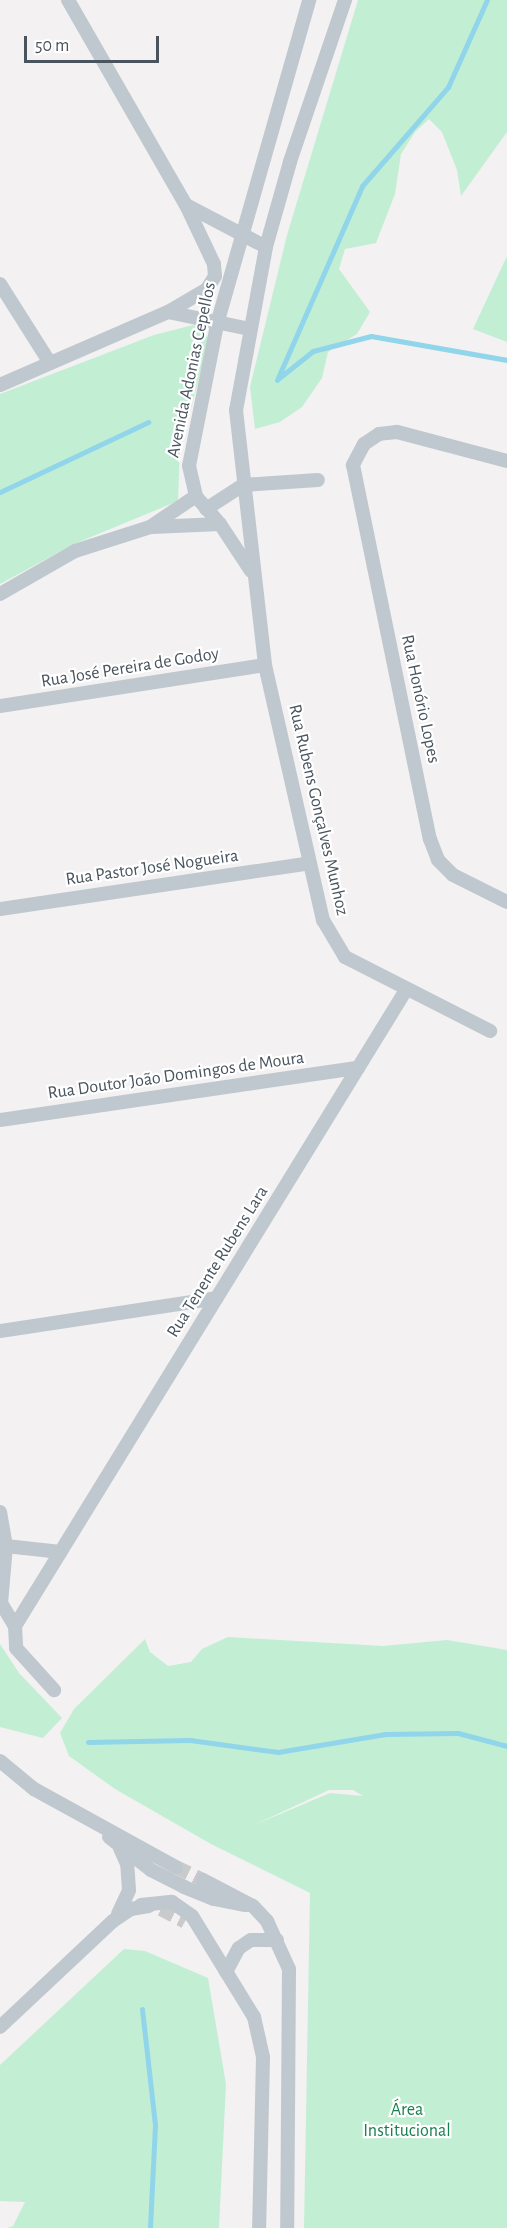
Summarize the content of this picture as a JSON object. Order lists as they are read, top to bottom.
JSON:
{
  "streets": {
    "street": [
      "Avenida Adonias Cepellos",
      "Rua José Pereira de Godoy",
      "Rua Honório Lopes",
      "Rua Rubens Gonçalves Munhoz",
      "Rua Pastor José Nogueira",
      "Rua Doutor João Domingos de Moura",
      "Rua Tenente Rubens Lara"
    ]
  },
  "crossings": [
    ["Avenida Adonias Cepellos", "Rua Rubens Gonçalves Munhoz"],
    ["Rua José Pereira de Godoy", "Rua Rubens Gonçalves Munhoz"],
    ["Rua Rubens Gonçalves Munhoz", "Rua Pastor José Nogueira"],
    ["Rua Rubens Gonçalves Munhoz", "Rua Tenente Rubens Lara"],
    ["Rua Doutor João Domingos de Moura", "Rua Tenente Rubens Lara"]
  ],
  "parks": ["Área Institucional"],
  "scale_bar": "50 m"
}
